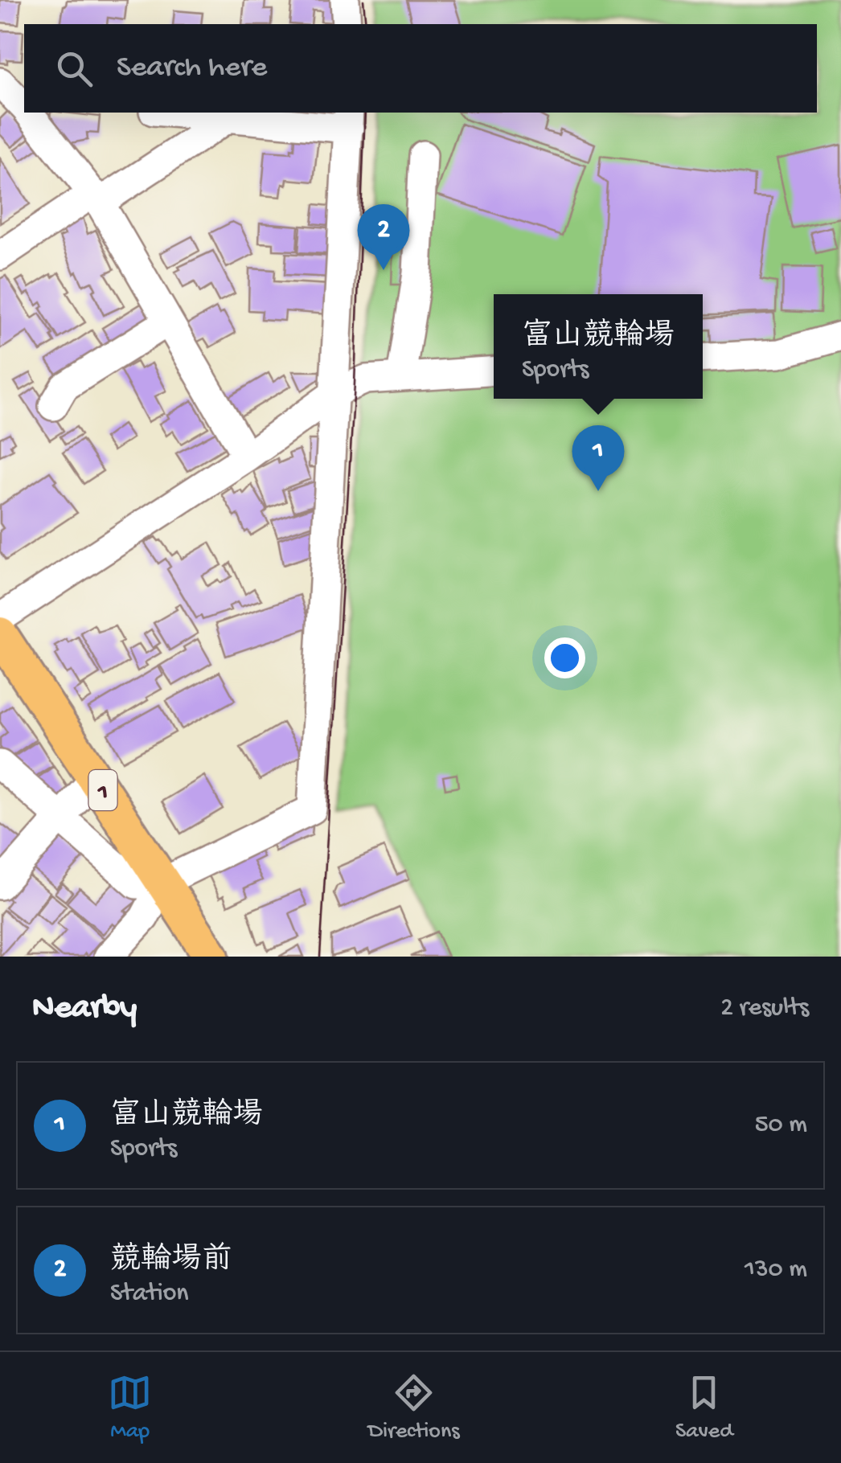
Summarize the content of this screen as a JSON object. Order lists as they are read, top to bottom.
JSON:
{
  "streets": {
    "main road": ["1"]
  },
  "page": {
    "search": "Search here",
    "pins": ["2", "1"],
    "popup": ["富山競輪場", "Sports"],
    "heading": ["Nearby", "2 results"],
    "list": [
      {
        "mark": "1",
        "name": "富山競輪場",
        "note": "Sports",
        "value": "50 m"
      },
      {
        "mark": "2",
        "name": "競輪場前",
        "note": "Station",
        "value": "130 m"
      }
    ],
    "nav": ["Map", "Directions", "Saved"]
  }
}
